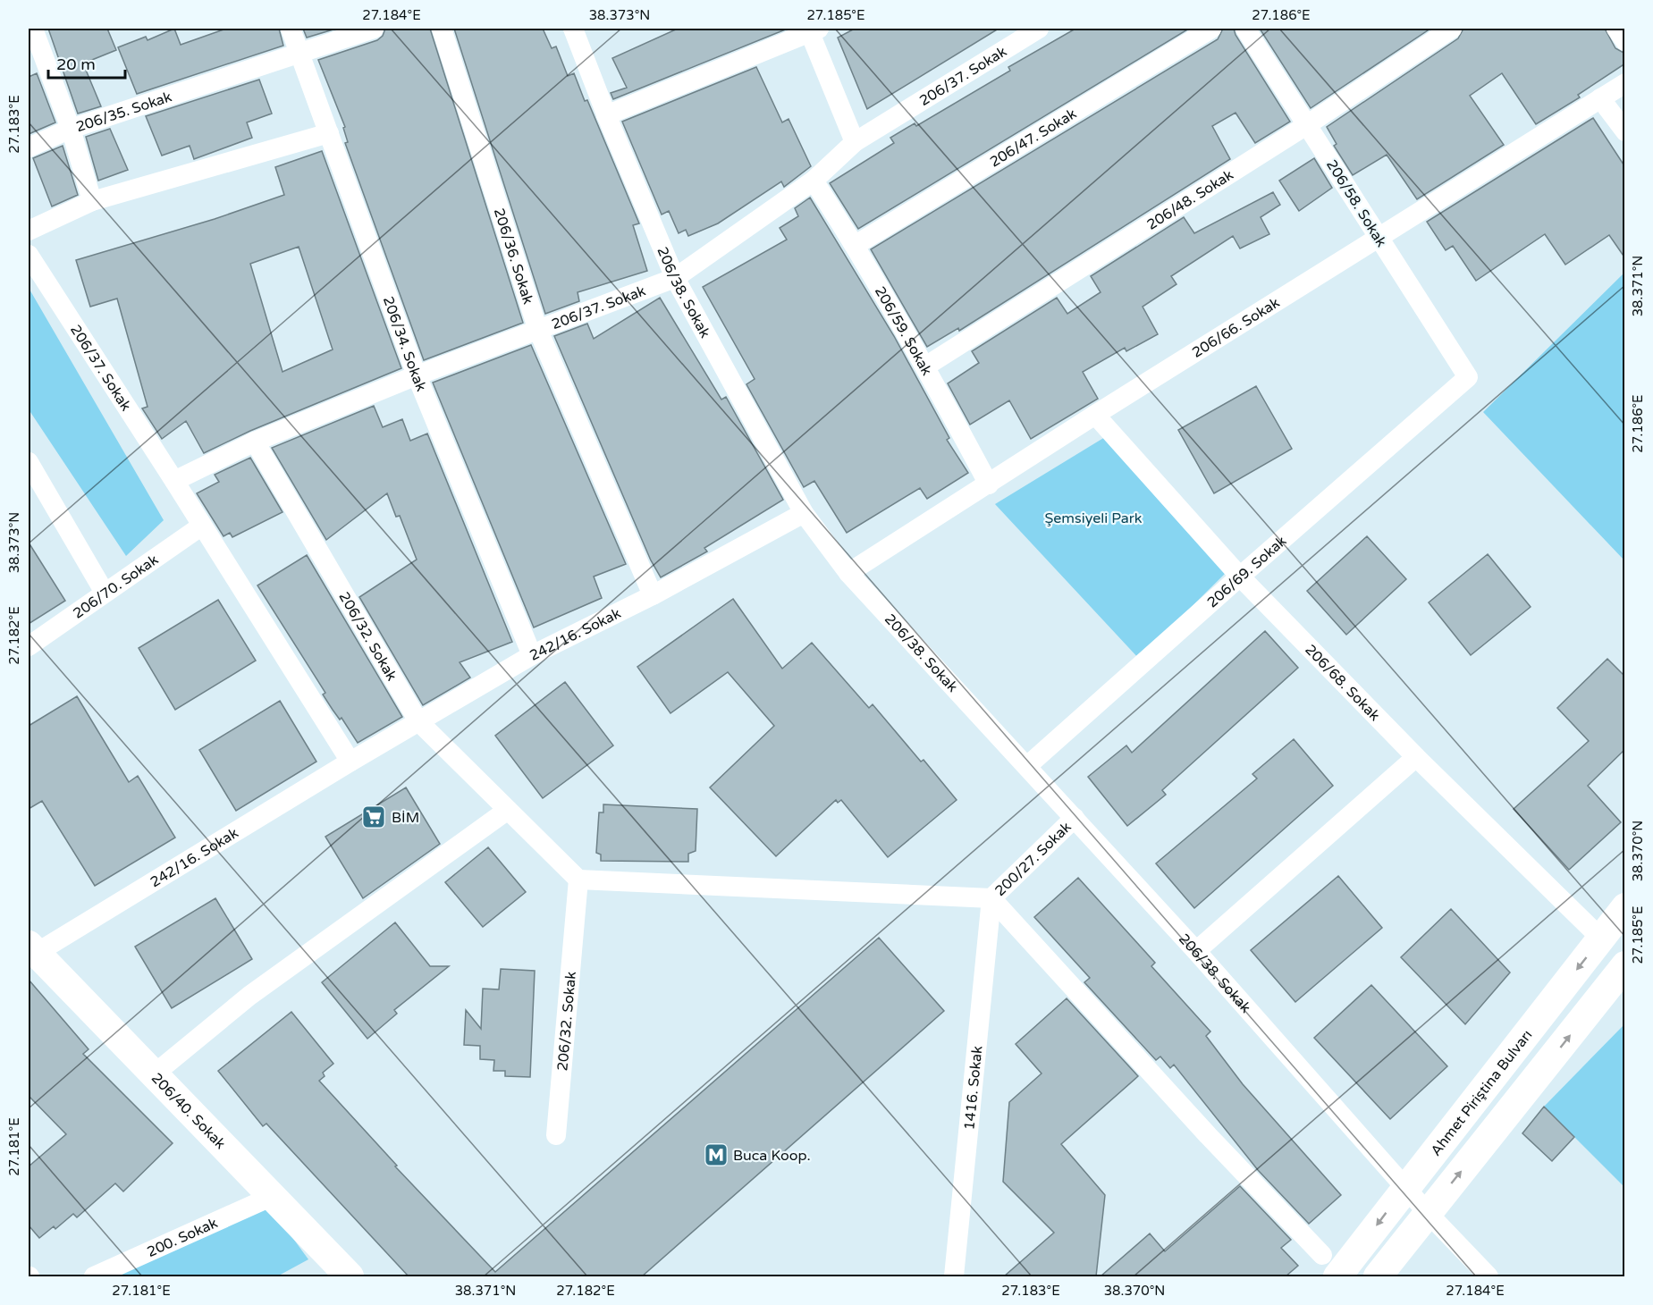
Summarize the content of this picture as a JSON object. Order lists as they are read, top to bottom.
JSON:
{
  "streets": {
    "main road": ["Ahmet Piriştina Bulvarı", "206/40. Sokak"],
    "street": [
      "206/37. Sokak",
      "206/35. Sokak",
      "206/47. Sokak",
      "206/48. Sokak",
      "206/58. Sokak",
      "206/36. Sokak",
      "206/38. Sokak",
      "206/66. Sokak",
      "206/59. Sokak",
      "206/34. Sokak",
      "206/69. Sokak",
      "206/70. Sokak",
      "242/16. Sokak",
      "206/32. Sokak",
      "206/68. Sokak",
      "200/27. Sokak",
      "1416. Sokak",
      "200. Sokak"
    ]
  },
  "crossings": [
    ["206/37. Sokak", "206/36. Sokak"],
    ["206/37. Sokak", "206/38. Sokak"],
    ["206/37. Sokak", "206/59. Sokak"],
    ["206/37. Sokak", "206/34. Sokak"],
    ["206/37. Sokak", "206/70. Sokak"],
    ["206/37. Sokak", "206/32. Sokak"],
    ["206/35. Sokak", "206/34. Sokak"],
    ["206/47. Sokak", "206/59. Sokak"],
    ["206/48. Sokak", "206/58. Sokak"],
    ["206/48. Sokak", "206/59. Sokak"],
    ["206/58. Sokak", "206/66. Sokak"],
    ["206/58. Sokak", "206/69. Sokak"],
    ["206/36. Sokak", "242/16. Sokak"],
    ["206/38. Sokak", "206/66. Sokak"],
    ["206/38. Sokak", "206/69. Sokak"],
    ["206/38. Sokak", "242/16. Sokak"],
    ["206/38. Sokak", "200/27. Sokak"],
    ["206/38. Sokak", "Ahmet Piriştina Bulvarı"],
    ["206/66. Sokak", "206/59. Sokak"],
    ["206/66. Sokak", "206/68. Sokak"],
    ["206/34. Sokak", "242/16. Sokak"],
    ["206/69. Sokak", "206/68. Sokak"],
    ["242/16. Sokak", "206/32. Sokak"],
    ["242/16. Sokak", "206/40. Sokak"],
    ["206/68. Sokak", "Ahmet Piriştina Bulvarı"],
    ["200/27. Sokak", "1416. Sokak"],
    ["206/40. Sokak", "200. Sokak"]
  ],
  "parks": ["Şemsiyeli Park"],
  "places": {
    "supermarket": ["BİM"],
    "metro station": ["Buca Koop."]
  },
  "scale_bar": "20 m",
  "coordinates": [
    "27.184°E",
    "38.373°N",
    "27.185°E",
    "27.186°E",
    "27.183°E",
    "38.371°N",
    "27.182°E",
    "38.370°N",
    "27.181°E"
  ]
}
